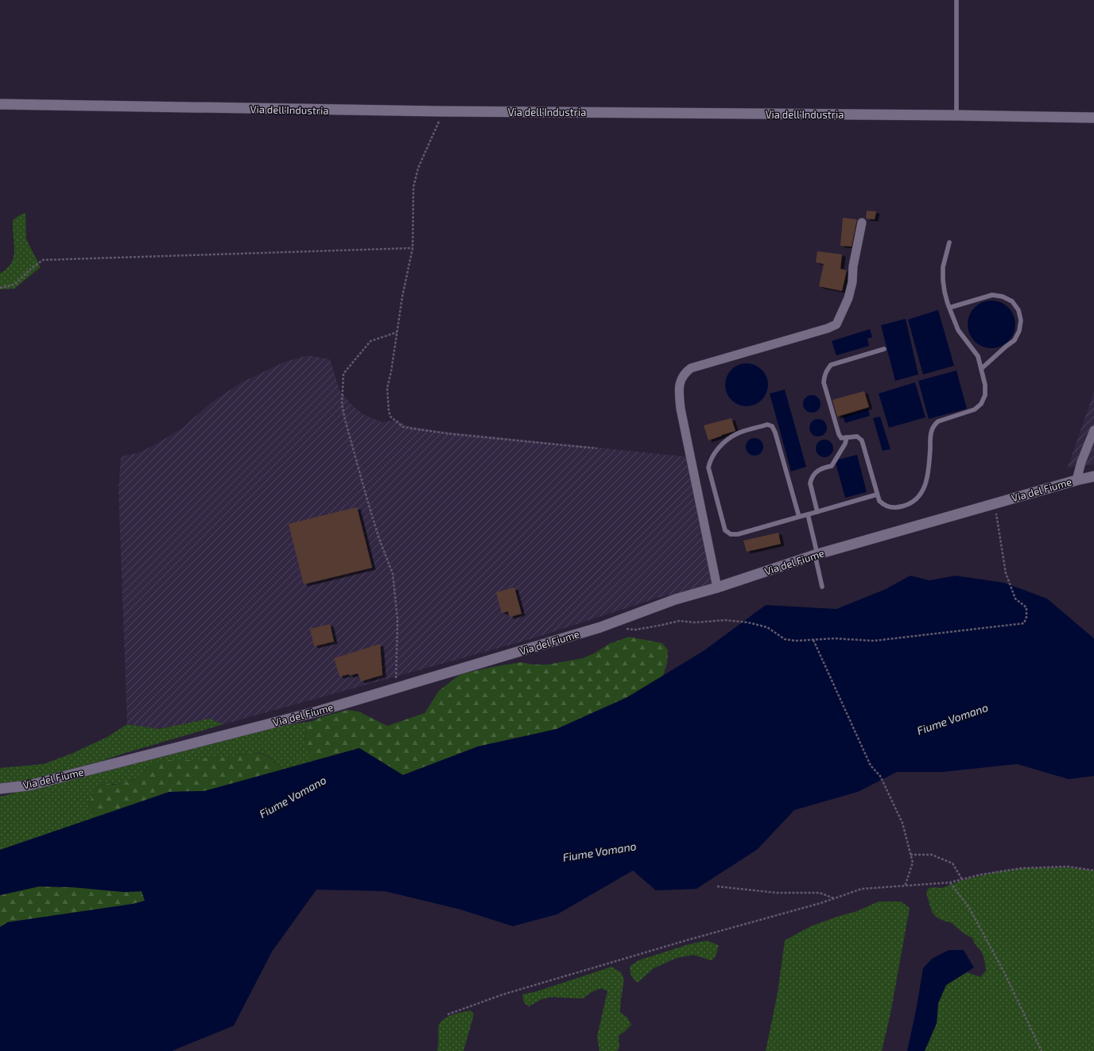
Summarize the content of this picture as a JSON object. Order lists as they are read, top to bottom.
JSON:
{
  "streets": {
    "street": ["Via dell'Industria", "Via del Fiume"]
  },
  "water": ["Fiume Vomano"]
}
